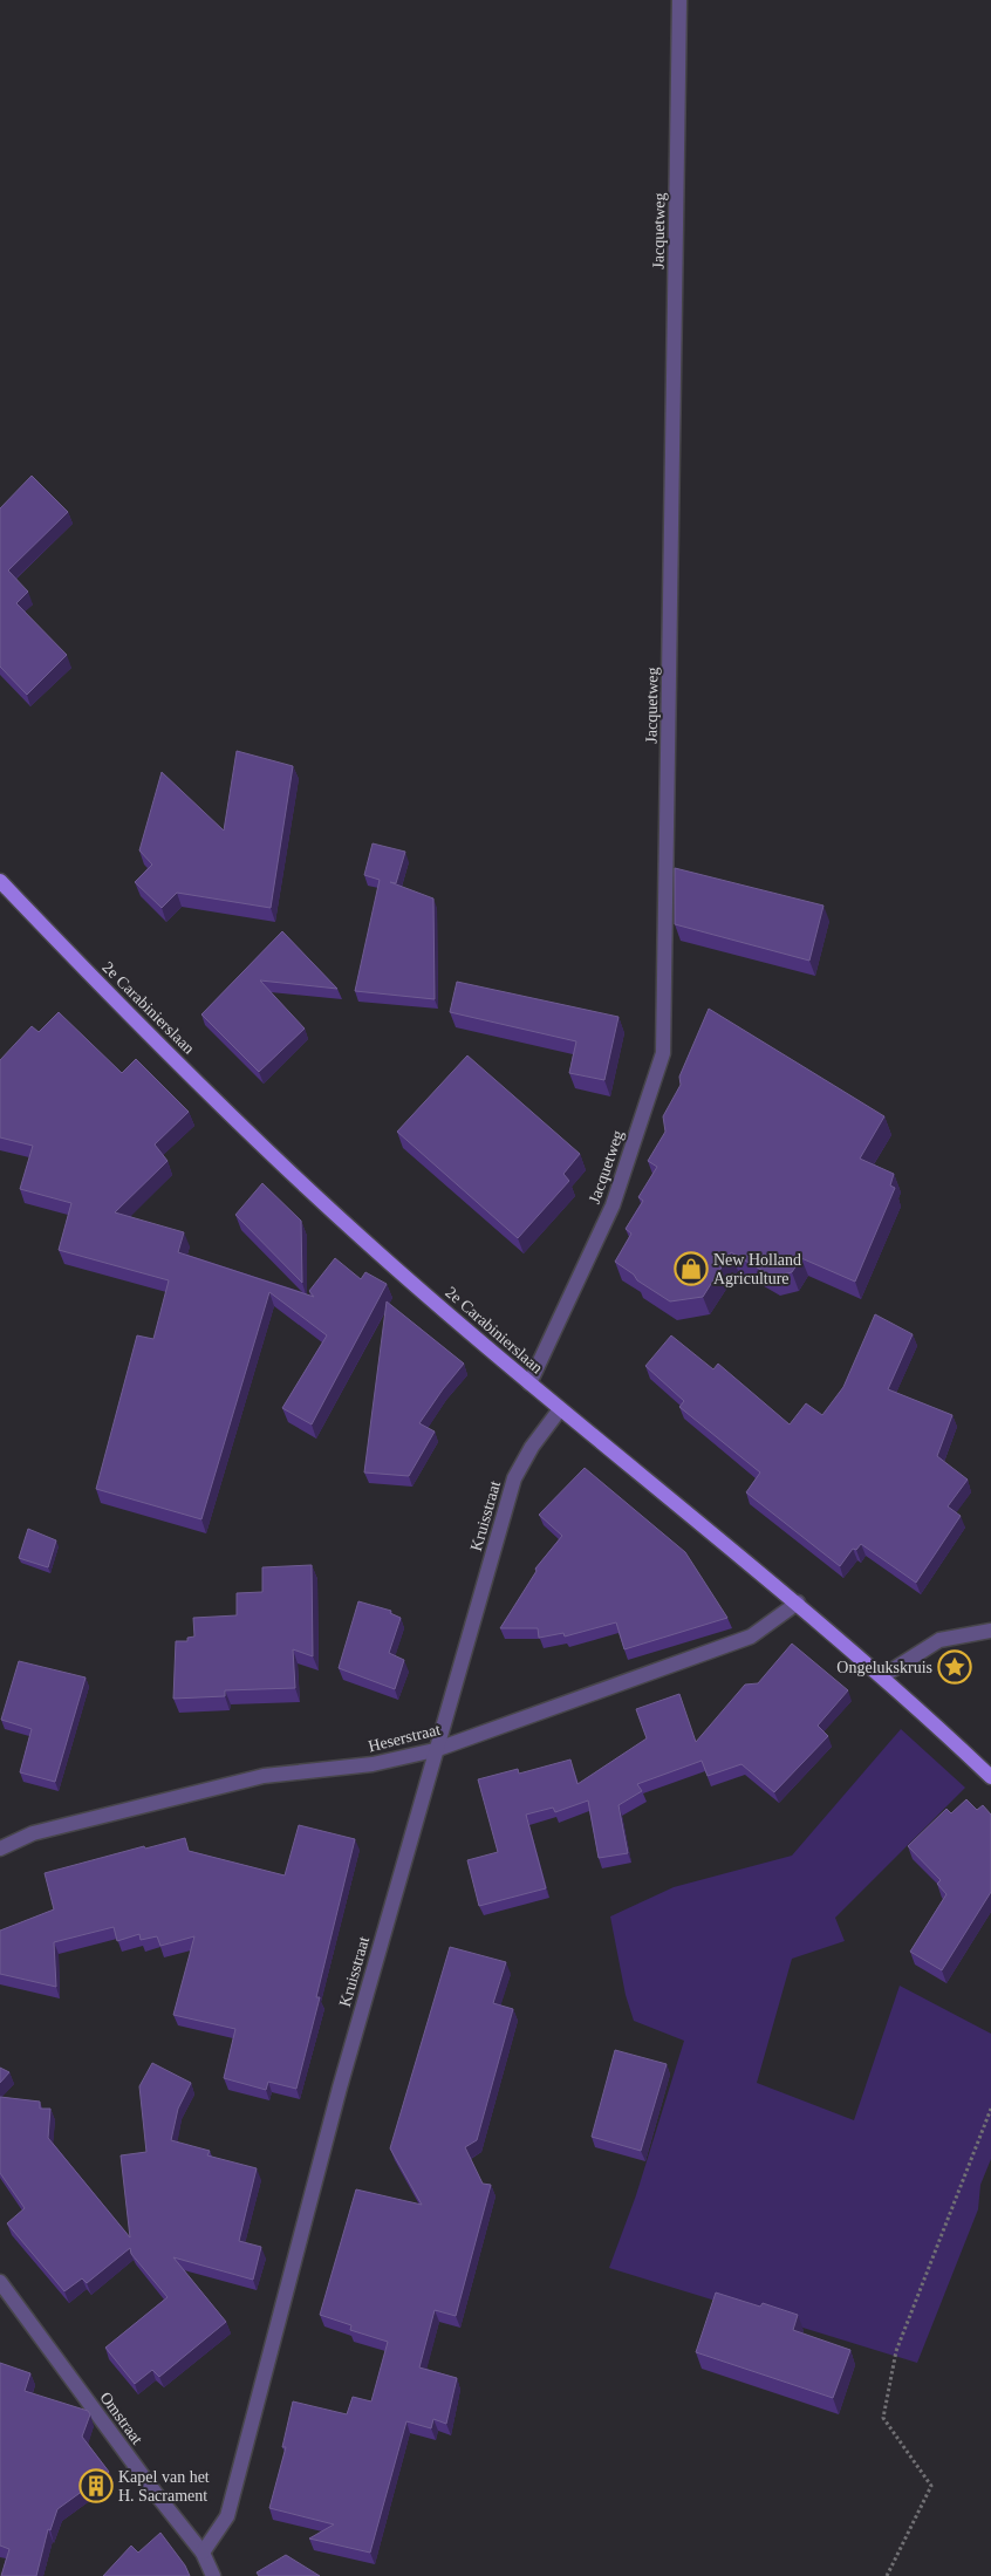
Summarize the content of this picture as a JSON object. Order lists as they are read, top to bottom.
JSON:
{
  "streets": {
    "main road": ["2e Carabinierslaan"],
    "street": [
      "Jacquetweg",
      "Kruisstraat",
      "Heserstraat",
      "Omstraat"
    ]
  },
  "crossings": [
    ["Jacquetweg", "2e Carabinierslaan"],
    ["2e Carabinierslaan", "Kruisstraat"],
    ["2e Carabinierslaan", "Heserstraat"],
    ["Kruisstraat", "Heserstraat"],
    ["Kruisstraat", "Omstraat"]
  ],
  "places": {
    "shop": ["New Holland Agriculture"],
    "place": ["Ongelukskruis"],
    "building": ["Kapel van het H. Sacrament"]
  }
}
